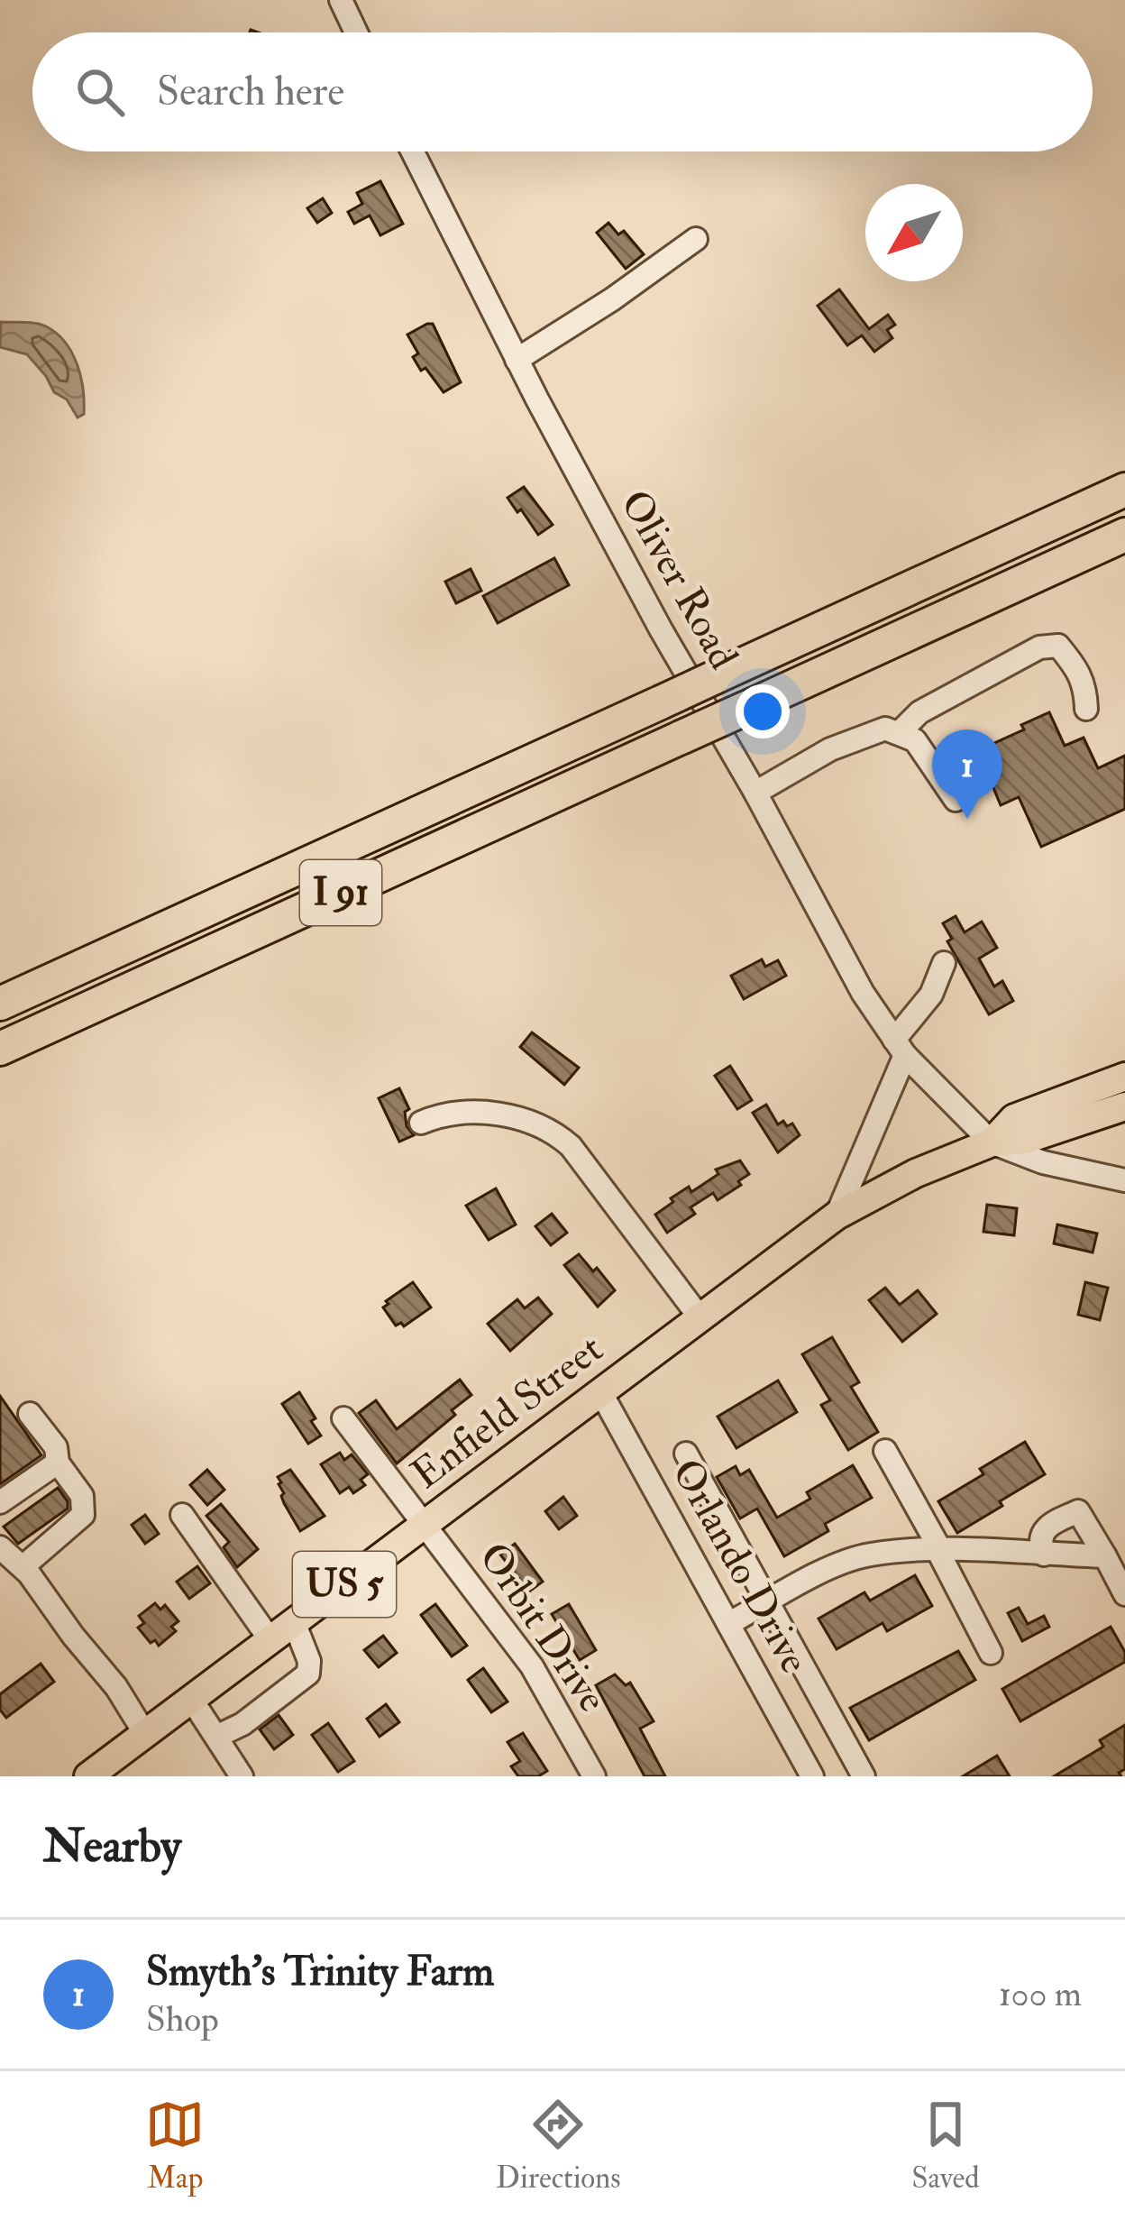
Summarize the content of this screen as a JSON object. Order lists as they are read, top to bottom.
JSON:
{
  "streets": {
    "highway": ["I 91"],
    "main road": ["Enfield Street", "US 5"],
    "street": ["Oliver Road", "Orlando Drive", "Orbit Drive"]
  },
  "crossings": [
    ["Oliver Road", "Enfield Street"],
    ["Oliver Road", "US 5"],
    ["Enfield Street", "Orlando Drive"],
    ["Enfield Street", "US 5"],
    ["Enfield Street", "Orbit Drive"]
  ],
  "north": "bottom left",
  "page": {
    "search": "Search here",
    "pins": "1",
    "heading": "Nearby",
    "list": [
      {
        "mark": "1",
        "name": "Smyth's Trinity Farm",
        "note": "Shop",
        "value": "100 m"
      }
    ],
    "nav": ["Map", "Directions", "Saved"]
  }
}
